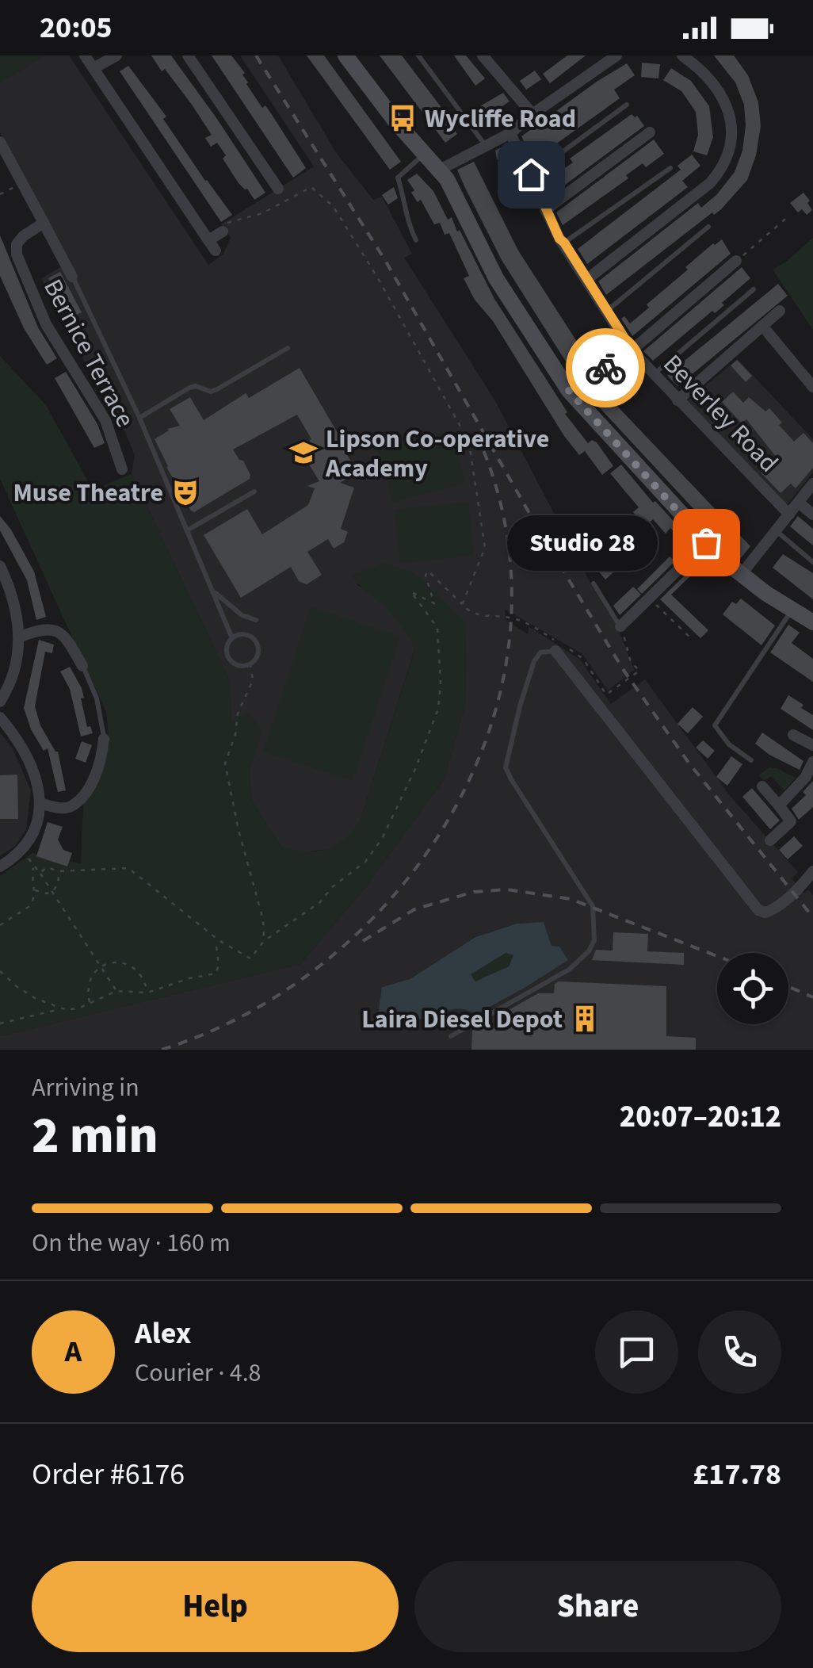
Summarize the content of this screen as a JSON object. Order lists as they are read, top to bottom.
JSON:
{
  "streets": {
    "street": ["Bernice Terrace", "Beverley Road"]
  },
  "places": {
    "bus stop": ["Wycliffe Road"],
    "school or university": ["Lipson Co-operative Academy"],
    "theatre": ["Muse Theatre"],
    "other": ["Studio 28"],
    "building": ["Laira Diesel Depot"]
  },
  "page": {
    "status": "20:05",
    "bubble": "Studio 28",
    "heading": ["2 min", "Arriving in", "20:07–20:12"],
    "panel": [
      "Alex",
      "Courier · 4.8",
      "Order #6176",
      "£17.78"
    ],
    "bar": "On the way · 160 m",
    "round": "A",
    "buttons": ["Help", "Share"]
  }
}
